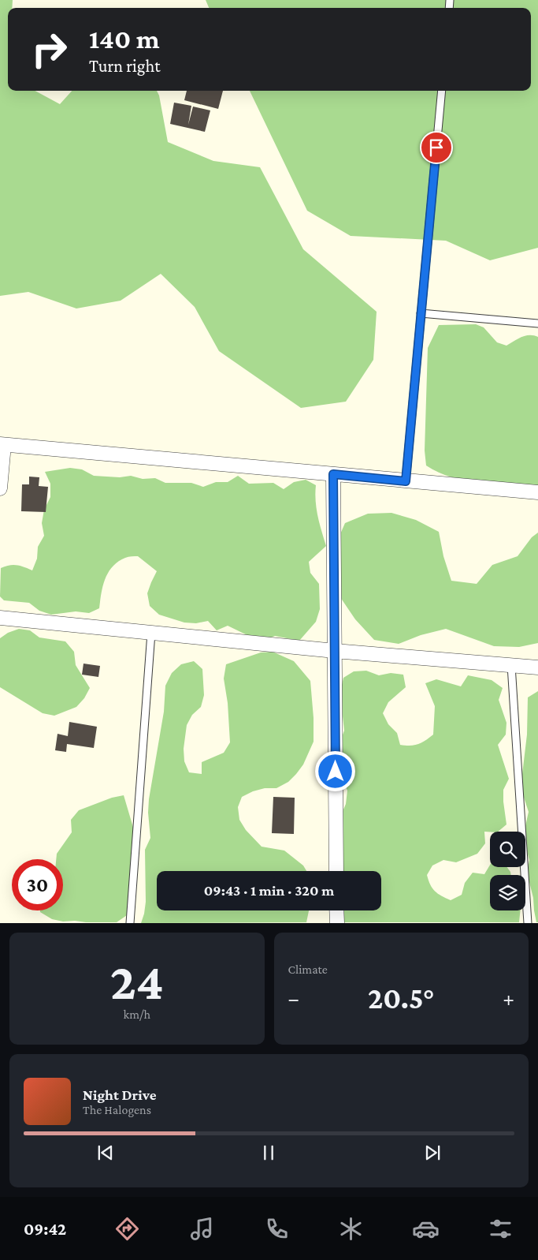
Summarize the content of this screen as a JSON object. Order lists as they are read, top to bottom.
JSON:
{
  "page": {
    "turn": ["140 m", "Turn right"],
    "limit": "30",
    "trip": "09:43 · 1 min · 320 m",
    "tile": [
      ["24", "km/h"],
      "Climate"
    ],
    "heat": ["−", "20.5°", "+"],
    "song": ["Night Drive", "The Halogens"],
    "tabs": "09:42"
  }
}
